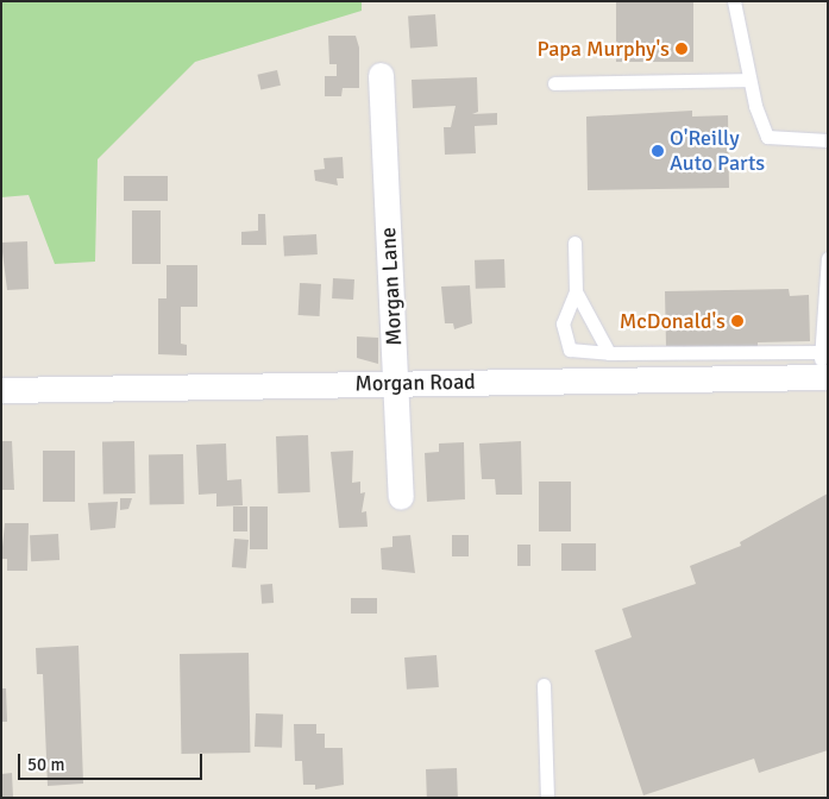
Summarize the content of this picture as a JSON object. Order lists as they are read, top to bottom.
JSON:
{
  "streets": {
    "street": ["Morgan Lane", "Morgan Road"]
  },
  "crossings": [
    ["Morgan Lane", "Morgan Road"]
  ],
  "places": ["Papa Murphy's", "O'Reilly Auto Parts", "McDonald's"],
  "scale_bar": "50 m"
}
